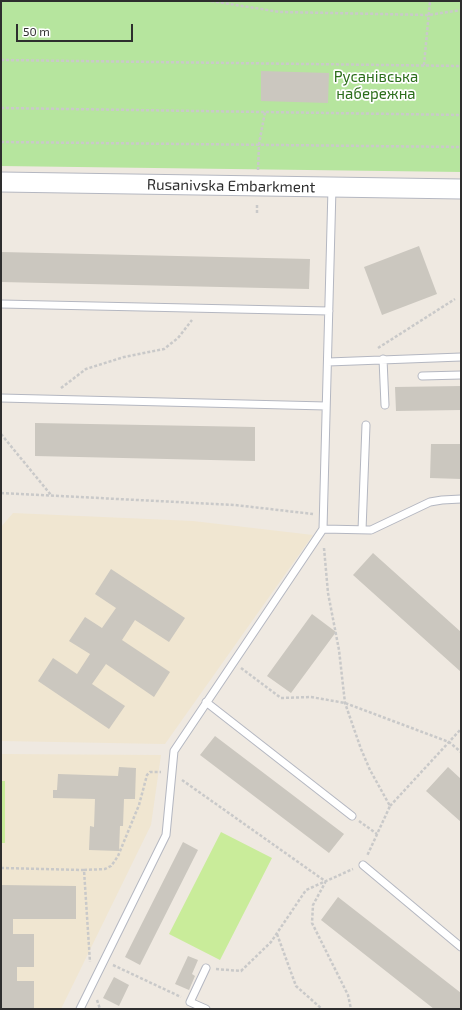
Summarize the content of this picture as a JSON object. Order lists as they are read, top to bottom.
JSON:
{
  "streets": {
    "main road": ["Rusanivska Embarkment"]
  },
  "parks": ["Русанівська набережна"],
  "scale_bar": "50 m"
}
